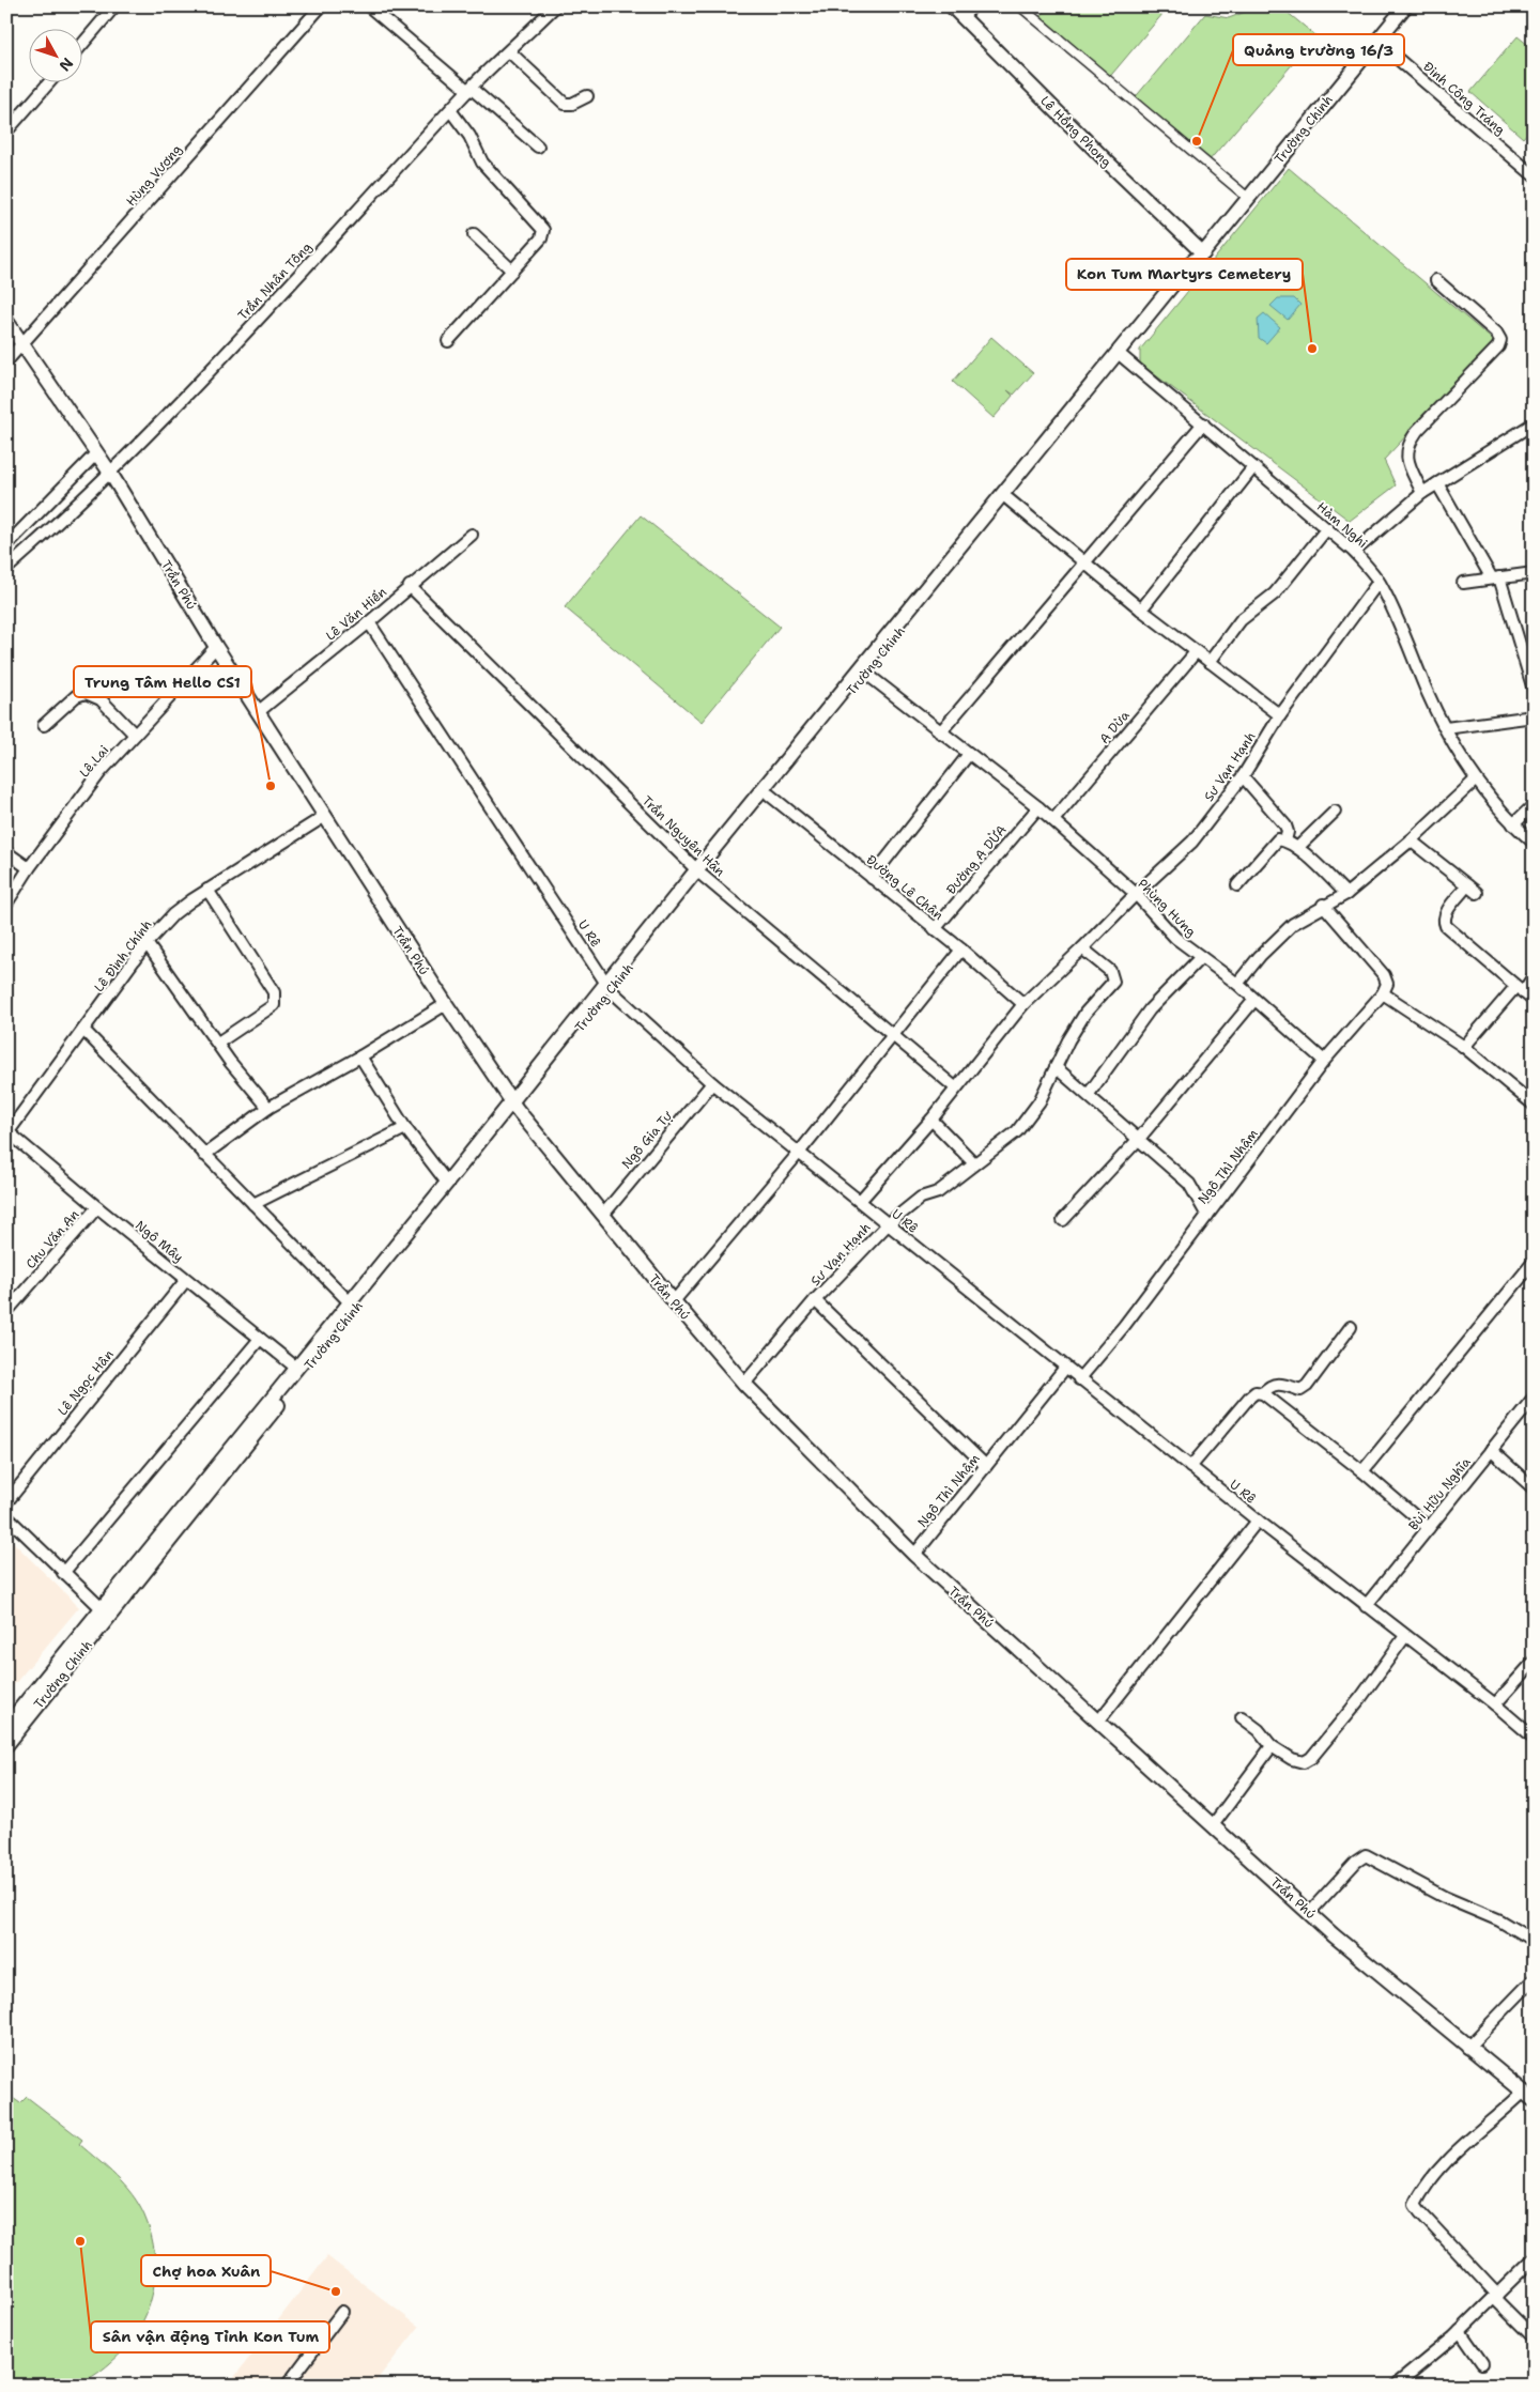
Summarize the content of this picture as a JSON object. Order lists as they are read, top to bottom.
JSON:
{
  "streets": {
    "street": [
      "Đinh Công Tráng",
      "Trường Chinh",
      "Lê Hồng Phong",
      "Hùng Vương",
      "Trần Nhân Tông",
      "Hàm Nghi",
      "Trần Phú",
      "Lê Văn Hiến",
      "A Dừa",
      "Lê Lai",
      "Sư Vạn Hạnh",
      "Trần Nguyên Hãn",
      "Đường A DỪA",
      "Đường Lê Chân",
      "Phùng Hưng",
      "U Rê",
      "Lê Đình Chính",
      "Ngô Gia Tự",
      "Ngô Thì Nhậm",
      "Chu Văn An",
      "Ngô Mây",
      "Lê Ngọc Hân",
      "Bùi Hữu Nghĩa"
    ]
  },
  "crossings": [
    ["Đinh Công Tráng", "Trường Chinh"],
    ["Trường Chinh", "Lê Hồng Phong"],
    ["Trường Chinh", "Hàm Nghi"],
    ["Trường Chinh", "Trần Phú"],
    ["Trường Chinh", "Trần Nguyên Hãn"],
    ["Trường Chinh", "Đường Lê Chân"],
    ["Trường Chinh", "Phùng Hưng"],
    ["Trường Chinh", "U Rê"],
    ["Trường Chinh", "Ngô Mây"],
    ["Hùng Vương", "Trần Phú"],
    ["Trần Nhân Tông", "Trần Phú"],
    ["Hàm Nghi", "Sư Vạn Hạnh"],
    ["Trần Phú", "Lê Văn Hiến"],
    ["Trần Phú", "Lê Lai"],
    ["Trần Phú", "Sư Vạn Hạnh"],
    ["Trần Phú", "Lê Đình Chính"],
    ["Trần Phú", "Ngô Gia Tự"],
    ["Trần Phú", "Ngô Thì Nhậm"],
    ["Lê Văn Hiến", "Trần Nguyên Hãn"],
    ["Lê Văn Hiến", "U Rê"],
    ["A Dừa", "Phùng Hưng"],
    ["Sư Vạn Hạnh", "Trần Nguyên Hãn"],
    ["Sư Vạn Hạnh", "Đường Lê Chân"],
    ["Sư Vạn Hạnh", "Phùng Hưng"],
    ["Sư Vạn Hạnh", "U Rê"],
    ["Đường A DỪA", "Đường Lê Chân"],
    ["Đường A DỪA", "Phùng Hưng"],
    ["U Rê", "Ngô Gia Tự"],
    ["U Rê", "Ngô Thì Nhậm"],
    ["U Rê", "Bùi Hữu Nghĩa"],
    ["Lê Đình Chính", "Ngô Mây"],
    ["Chu Văn An", "Ngô Mây"],
    ["Ngô Mây", "Lê Ngọc Hân"]
  ],
  "places": [
    "Quảng trường 16/3",
    "Kon Tum Martyrs Cemetery",
    "Trung Tâm Hello CS1",
    "Sân vận động Tỉnh Kon Tum",
    "Chợ hoa Xuân"
  ],
  "north": "bottom right"
}
